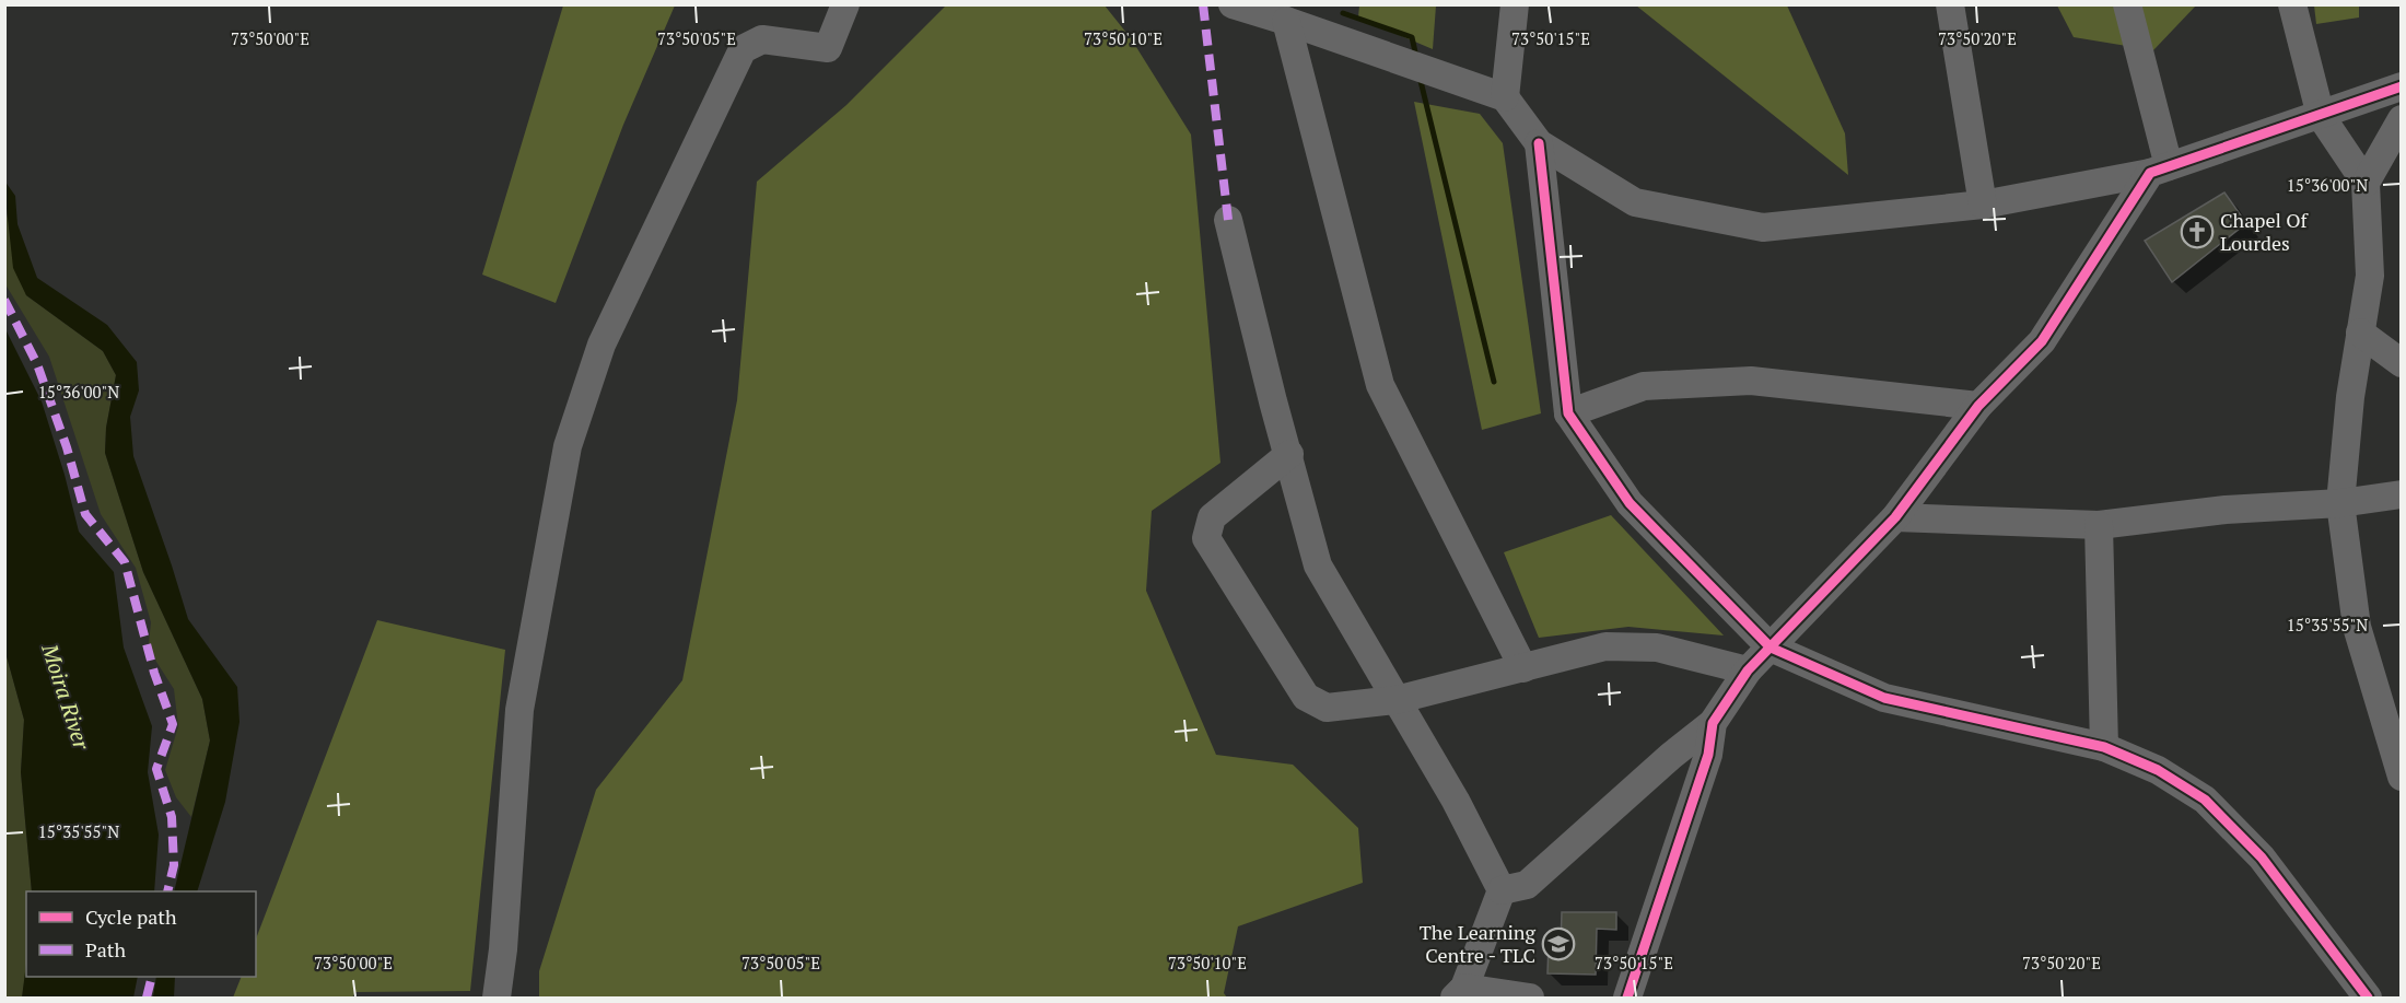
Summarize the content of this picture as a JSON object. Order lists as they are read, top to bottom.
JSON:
{
  "water": ["Moira River"],
  "places": {
    "church": ["Chapel Of Lourdes"],
    "school or university": ["The Learning Centre - TLC"]
  },
  "legend": ["Cycle path", "Path"],
  "coordinates": [
    "73°50'00\"E",
    "73°50'05\"E",
    "73°50'10\"E",
    "73°50'15\"E",
    "73°50'20\"E",
    "15°36'00\"N",
    "15°35'55\"N"
  ]
}
